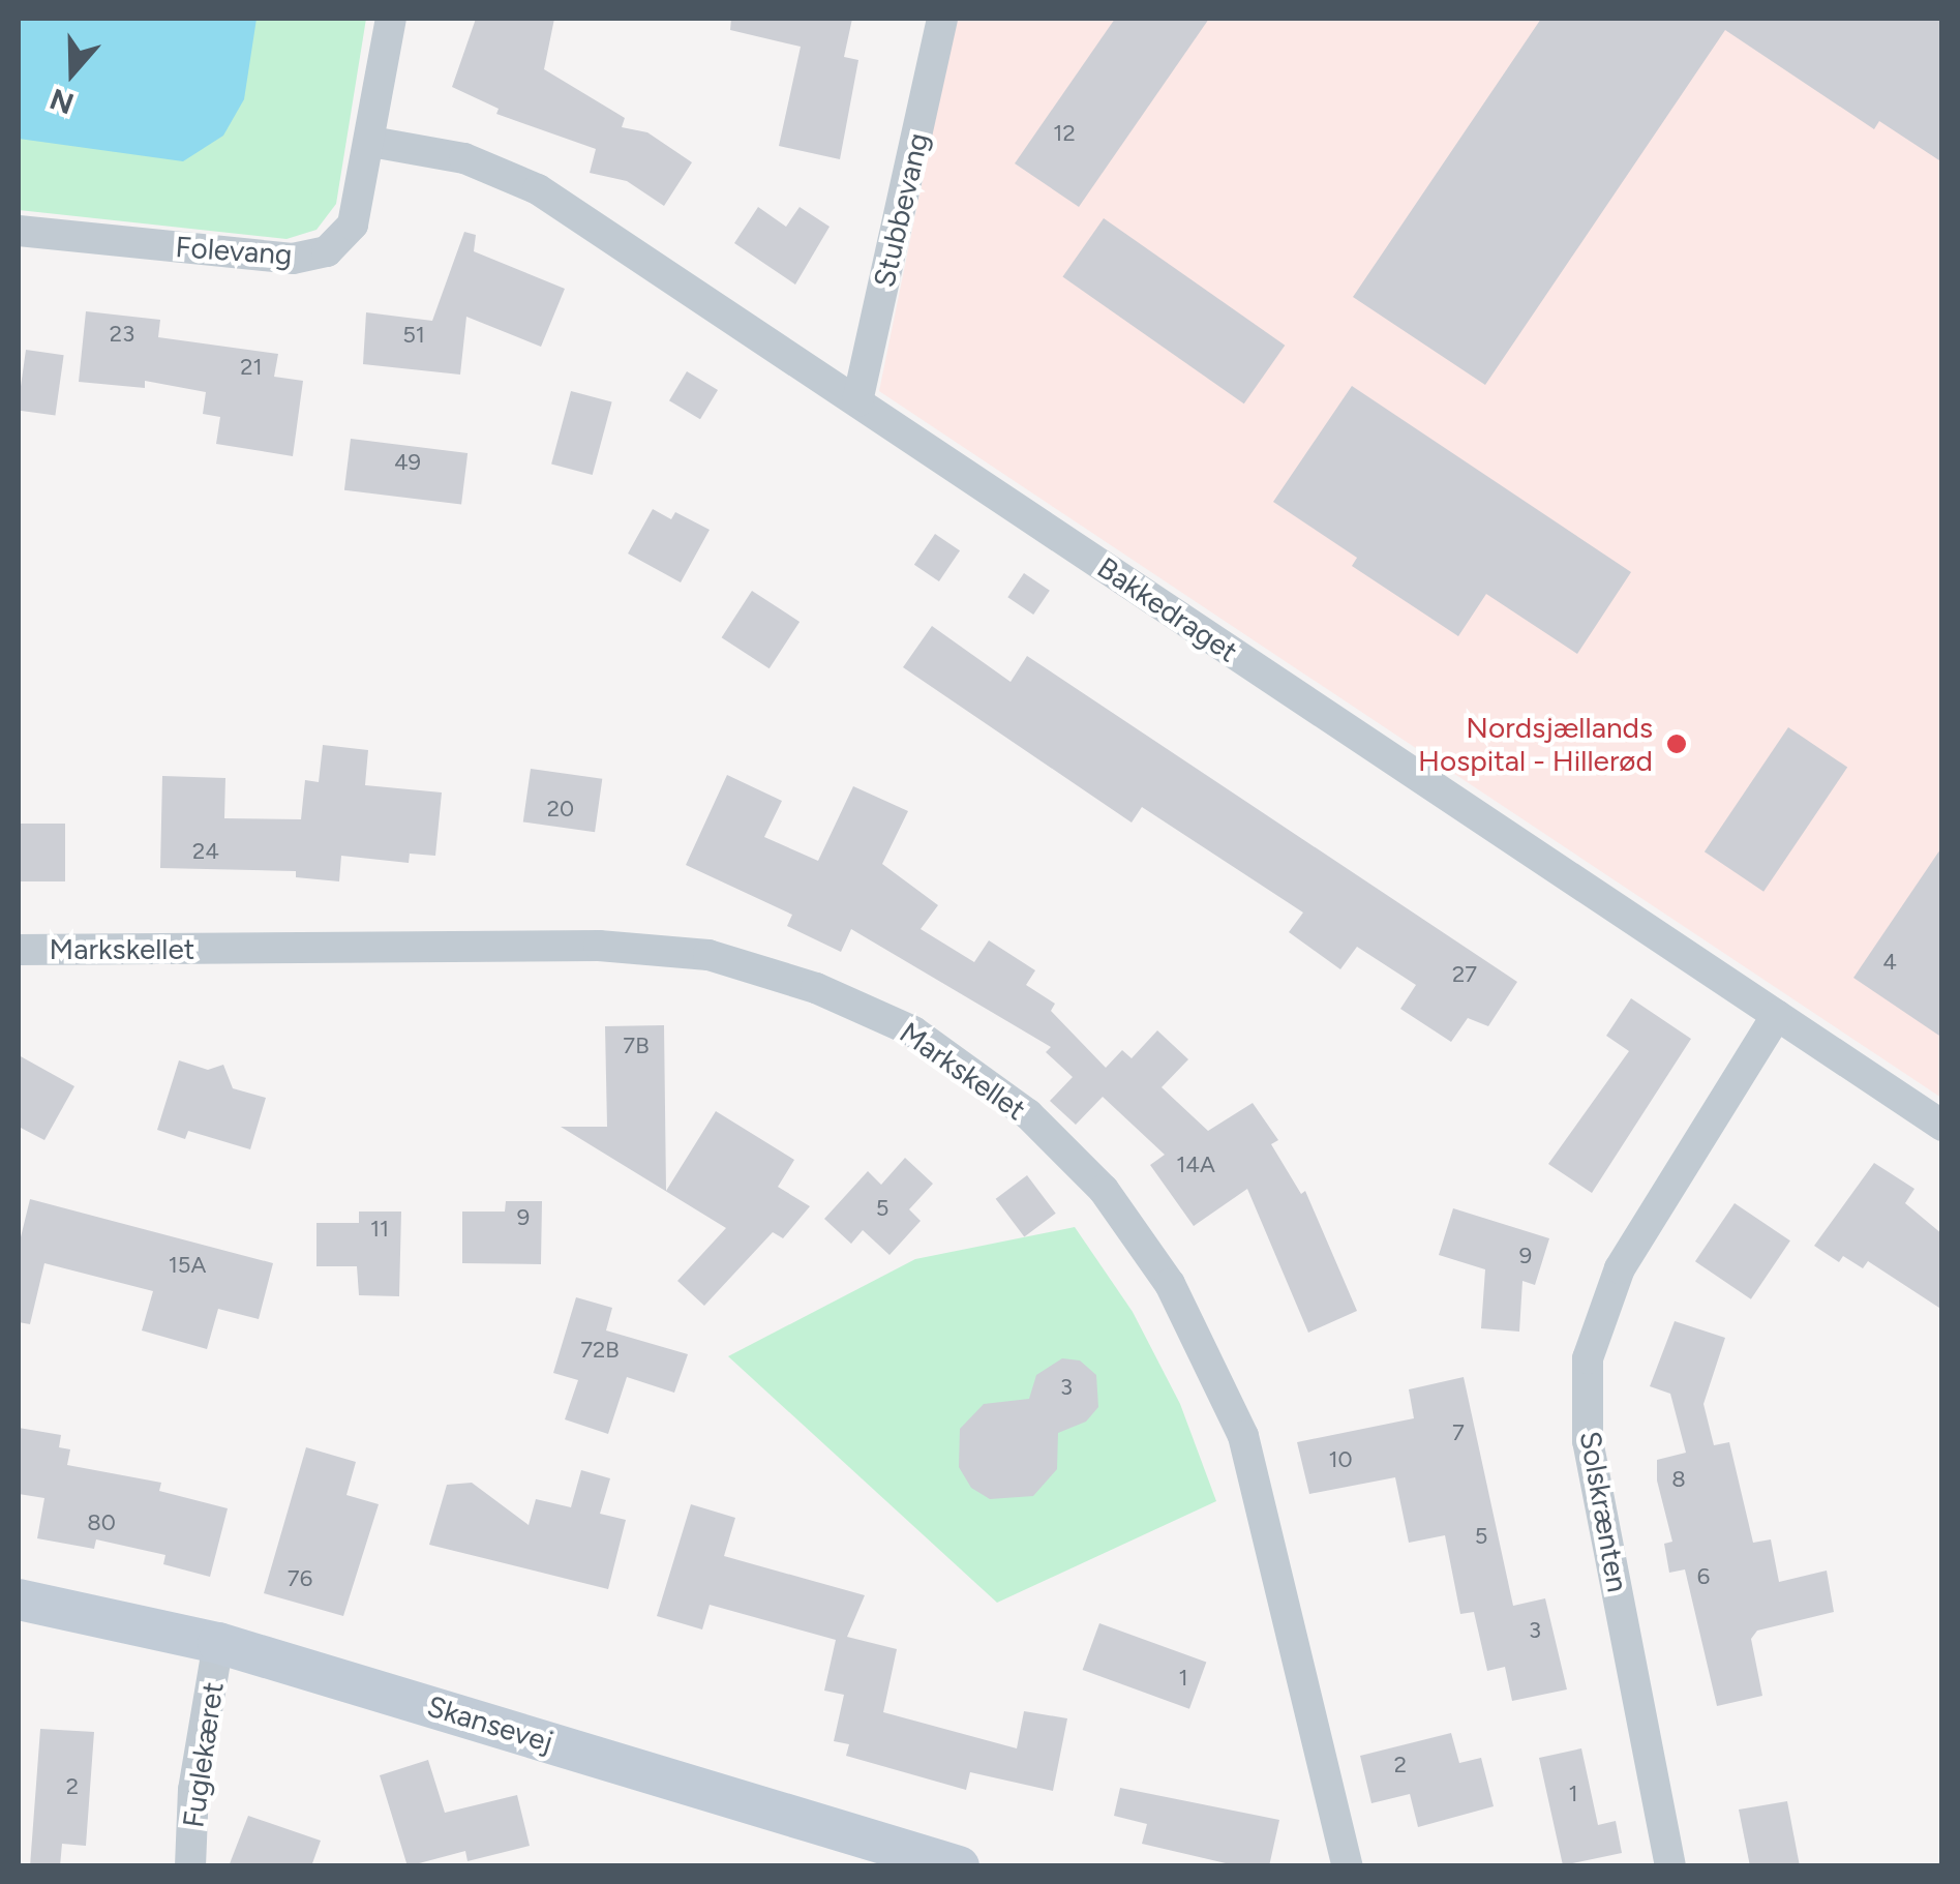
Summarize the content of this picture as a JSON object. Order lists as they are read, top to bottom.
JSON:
{
  "streets": {
    "street": [
      "Stubbevang",
      "Folevang",
      "Bakkedraget",
      "Markskellet",
      "Solskrænten",
      "Skansevej",
      "Fuglekæret"
    ]
  },
  "crossings": [
    ["Stubbevang", "Bakkedraget"],
    ["Folevang", "Bakkedraget"],
    ["Bakkedraget", "Solskrænten"],
    ["Skansevej", "Fuglekæret"]
  ],
  "places": ["Nordsjællands Hospital - Hillerød"],
  "house_numbers": [
    "12",
    "23",
    "51",
    "21",
    "49",
    "20",
    "24",
    "4",
    "27",
    "7B",
    "14A",
    "5",
    "9",
    "11",
    "9",
    "15A",
    "72B",
    "3",
    "7",
    "10",
    "8",
    "80",
    "5",
    "6",
    "76",
    "3",
    "1",
    "2",
    "2",
    "1"
  ],
  "north": "bottom"
}
